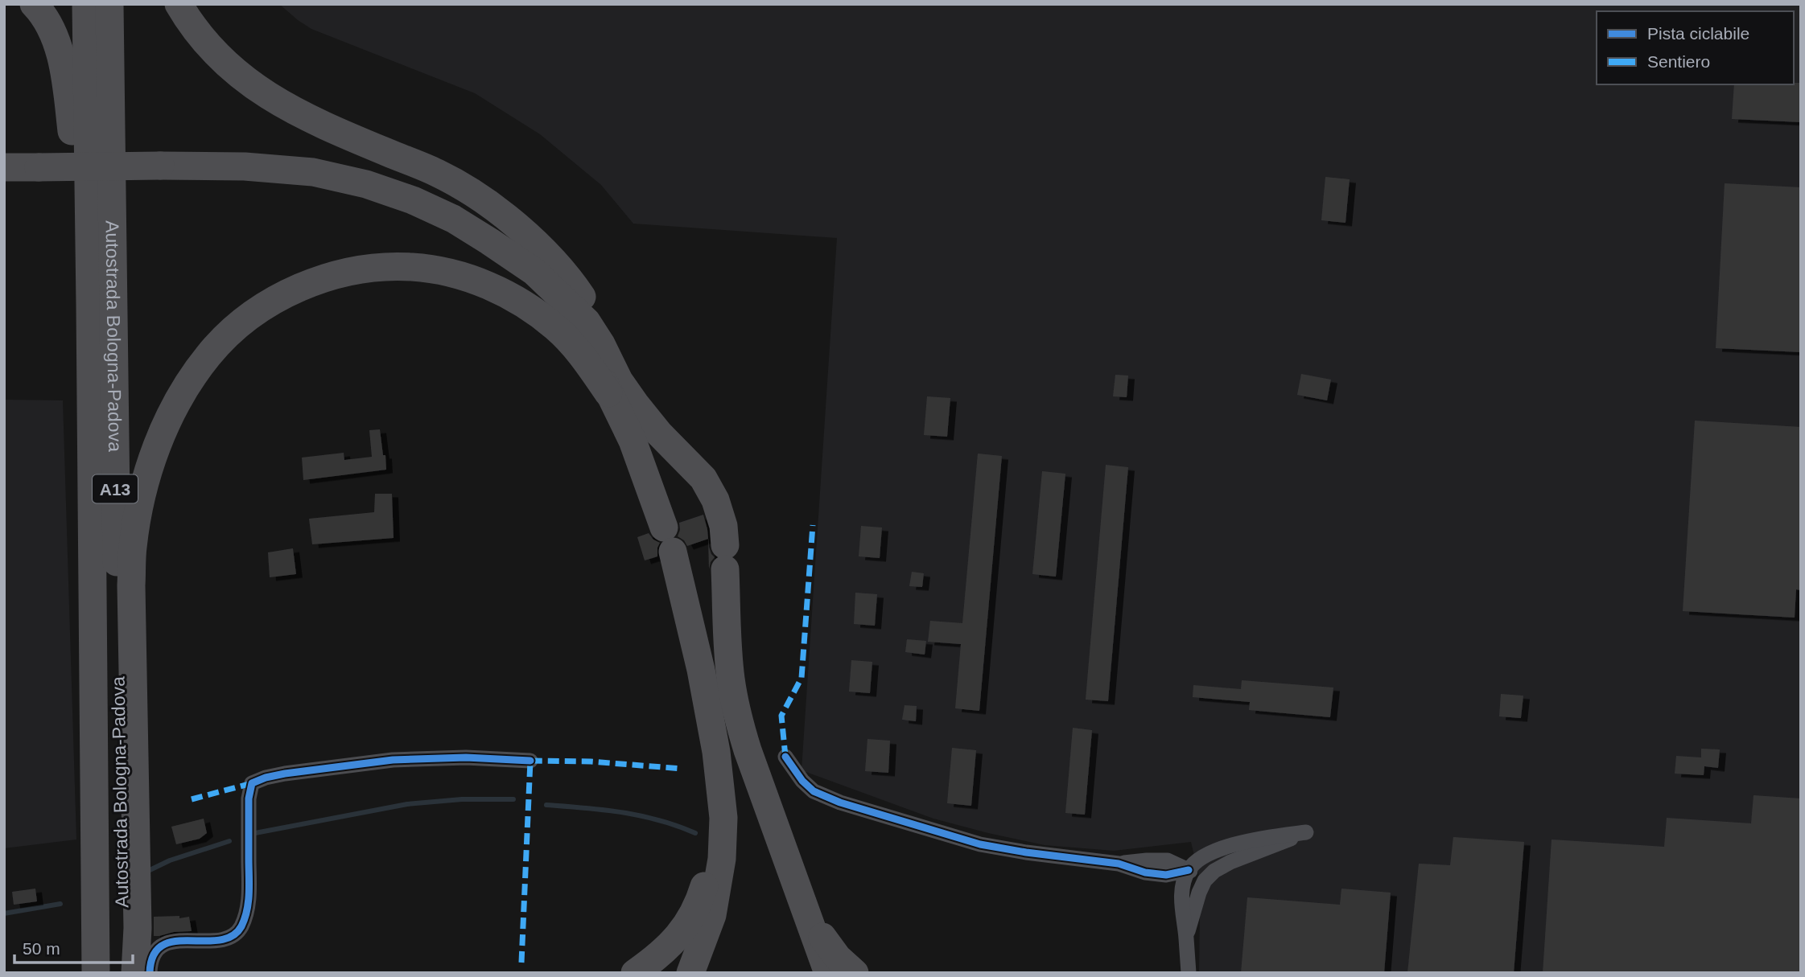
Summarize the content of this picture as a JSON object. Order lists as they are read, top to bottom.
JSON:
{
  "streets": {
    "highway": ["Autostrada Bologna-Padova", "A13"]
  },
  "legend": ["Pista ciclabile", "Sentiero"],
  "scale_bar": "50 m"
}
